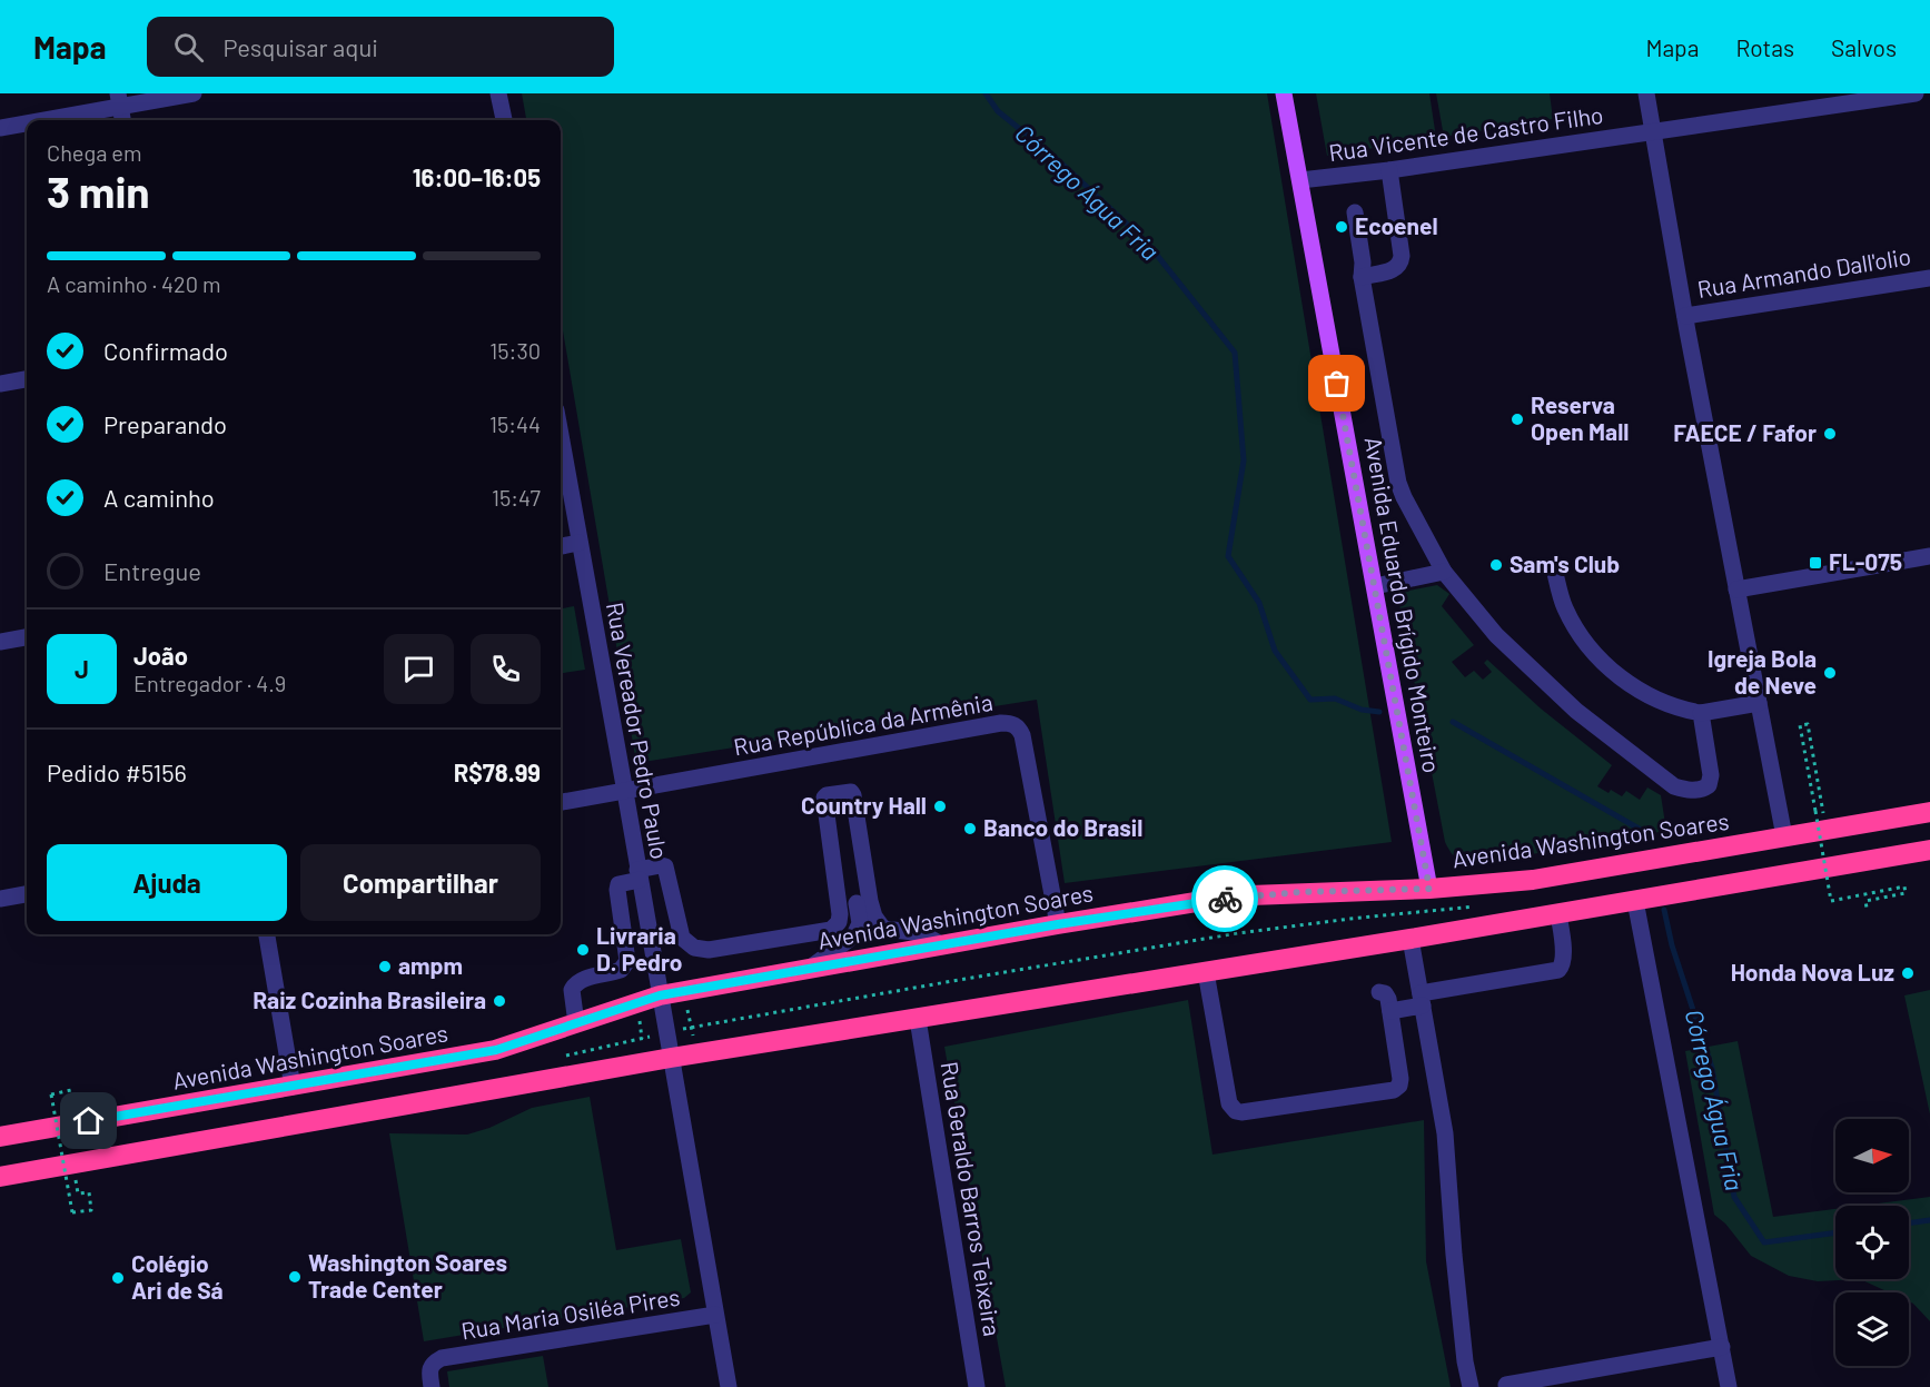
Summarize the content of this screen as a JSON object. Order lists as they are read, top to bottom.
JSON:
{
  "streets": {
    "highway": ["Avenida Washington Soares"],
    "main road": ["Avenida Eduardo Brígido Monteiro"],
    "street": [
      "Rua Vicente de Castro Filho",
      "Rua Armando Dall'olio",
      "Rua República da Armênia",
      "Rua Vereador Pedro Paulo",
      "Rua Geraldo Barros Teixeira",
      "Rua Maria Osiléa Pires"
    ]
  },
  "crossings": [
    ["Rua Vicente de Castro Filho", "Avenida Eduardo Brígido Monteiro"],
    ["Avenida Eduardo Brígido Monteiro", "Avenida Washington Soares"],
    ["Rua República da Armênia", "Rua Vereador Pedro Paulo"],
    ["Rua República da Armênia", "Avenida Washington Soares"],
    ["Rua Vereador Pedro Paulo", "Avenida Washington Soares"],
    ["Rua Vereador Pedro Paulo", "Rua Maria Osiléa Pires"]
  ],
  "water": ["Córrego Água Fria"],
  "places": {
    "other": [
      "Ecoenel",
      "Reserva Open Mall",
      "FAECE / Fafor",
      "Sam's Club",
      "Igreja Bola de Neve",
      "Country Hall",
      "Banco do Brasil",
      "Livraria D. Pedro",
      "ampm",
      "Honda Nova Luz",
      "Raiz Cozinha Brasileira",
      "Washington Soares Trade Center",
      "Colégio Ari de Sá"
    ],
    "transit": ["FL-075"]
  },
  "north": "right",
  "page": {
    "header": "Mapa",
    "search": "Pesquisar aqui",
    "nav": ["Mapa", "Rotas", "Salvos"],
    "heading": ["3 min", "Chega em", "16:00–16:05"],
    "panel": [
      "João",
      "Entregador · 4.9",
      "Pedido #5156",
      "R$78.99"
    ],
    "bar": "A caminho · 420 m",
    "list": [
      ["Confirmado", "15:30"],
      ["Preparando", "15:44"],
      ["A caminho", "15:47"],
      "Entregue"
    ],
    "round": "J",
    "buttons": ["Ajuda", "Compartilhar"]
  }
}
